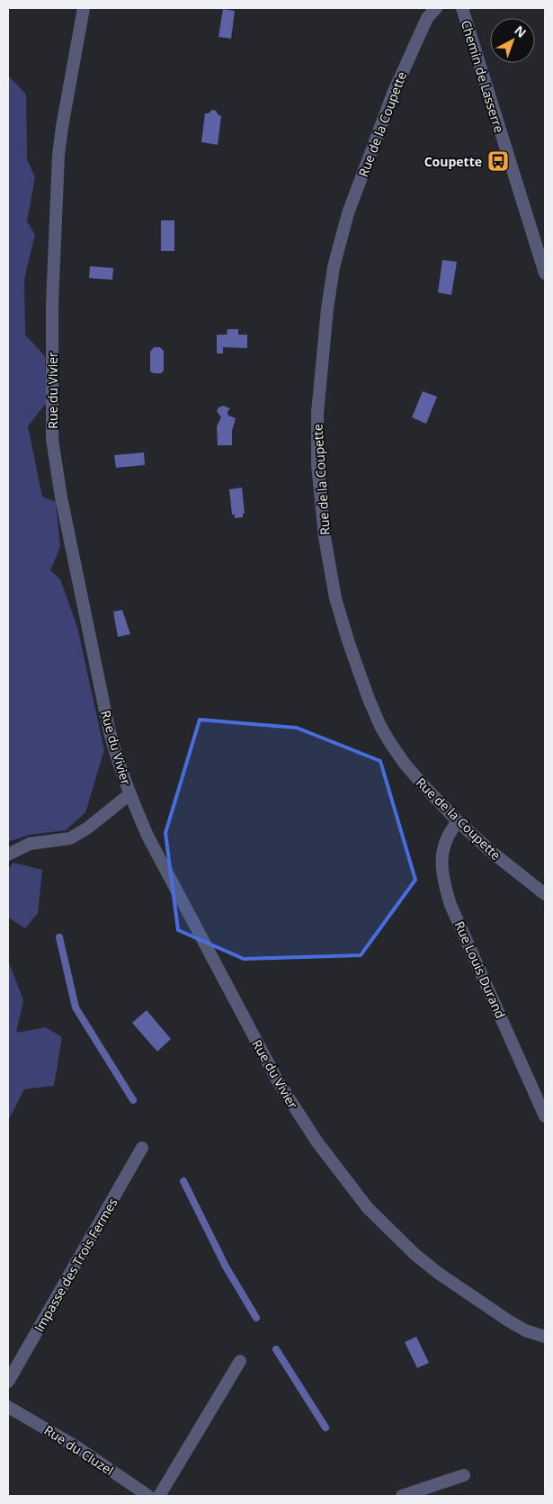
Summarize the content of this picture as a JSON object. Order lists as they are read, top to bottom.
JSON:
{
  "streets": {
    "street": [
      "Chemin de Lasserre",
      "Rue de la Coupette",
      "Rue du Vivier",
      "Rue Louis Durand",
      "Impasse des Trois Fermes",
      "Rue du Cluzel"
    ]
  },
  "crossings": [
    ["Rue de la Coupette", "Rue Louis Durand"]
  ],
  "places": {
    "bus stop": ["Coupette"]
  },
  "north": "top right"
}
